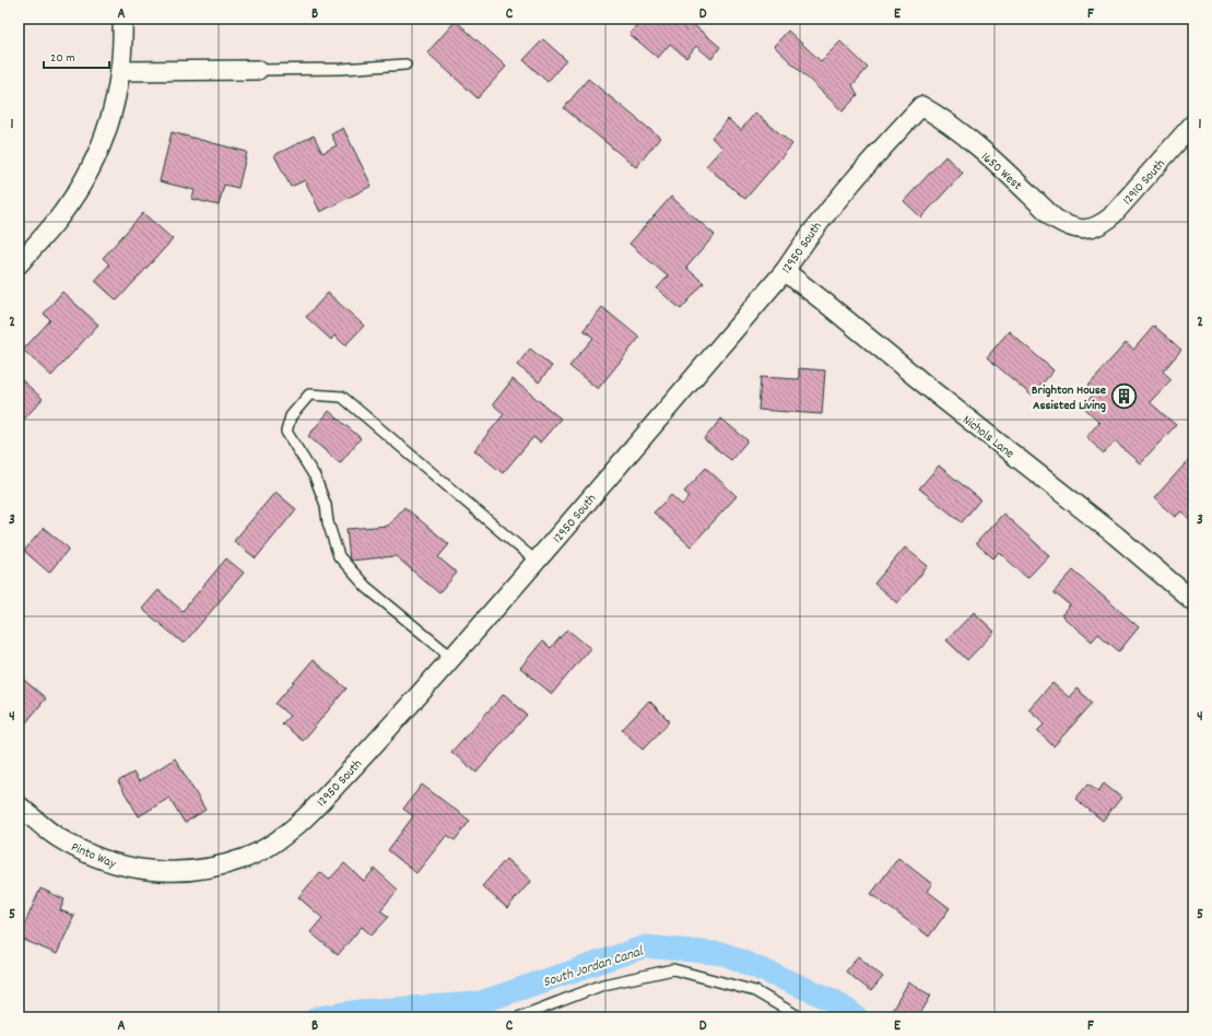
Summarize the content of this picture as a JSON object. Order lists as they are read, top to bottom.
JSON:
{
  "streets": {
    "street": [
      "1650 West",
      "12910 South",
      "12950 South",
      "Nichols Lane",
      "Pinto Way"
    ]
  },
  "crossings": [
    ["1650 West", "12910 South"],
    ["1650 West", "12950 South"],
    ["12950 South", "Nichols Lane"],
    ["12950 South", "Pinto Way"]
  ],
  "water": ["South Jordan Canal"],
  "places": {
    "building": ["Brighton House Assisted Living"]
  },
  "scale_bar": "20 m",
  "grid": {
    "columns": [
      "A",
      "B",
      "C",
      "D",
      "E",
      "F"
    ],
    "rows": [
      "1",
      "2",
      "3",
      "4",
      "5"
    ]
  }
}
